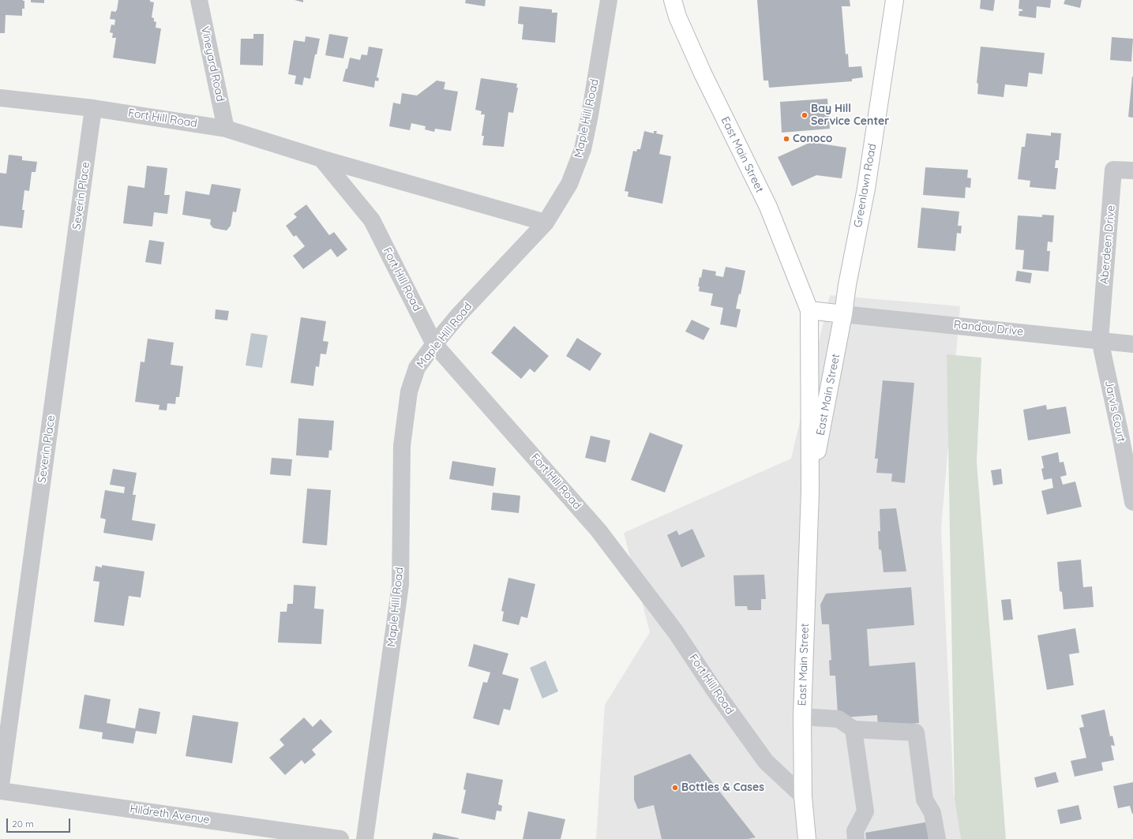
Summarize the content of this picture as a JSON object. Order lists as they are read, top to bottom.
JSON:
{
  "streets": {
    "main road": ["East Main Street", "Greenlawn Road"],
    "street": [
      "Vineyard Road",
      "Fort Hill Road",
      "Maple Hill Road",
      "Severin Place",
      "Aberdeen Drive",
      "Randou Drive",
      "Jarvis Court",
      "Hildreth Avenue"
    ]
  },
  "crossings": [
    ["Vineyard Road", "Fort Hill Road"],
    ["Fort Hill Road", "Maple Hill Road"],
    ["Fort Hill Road", "East Main Street"],
    ["Fort Hill Road", "Severin Place"],
    ["East Main Street", "Greenlawn Road"],
    ["East Main Street", "Randou Drive"],
    ["Greenlawn Road", "Randou Drive"],
    ["Severin Place", "Hildreth Avenue"],
    ["Aberdeen Drive", "Randou Drive"],
    ["Aberdeen Drive", "Jarvis Court"],
    ["Randou Drive", "Jarvis Court"]
  ],
  "places": ["Bay Hill Service Center", "Conoco", "Bottles & Cases"],
  "scale_bar": "20 m"
}
